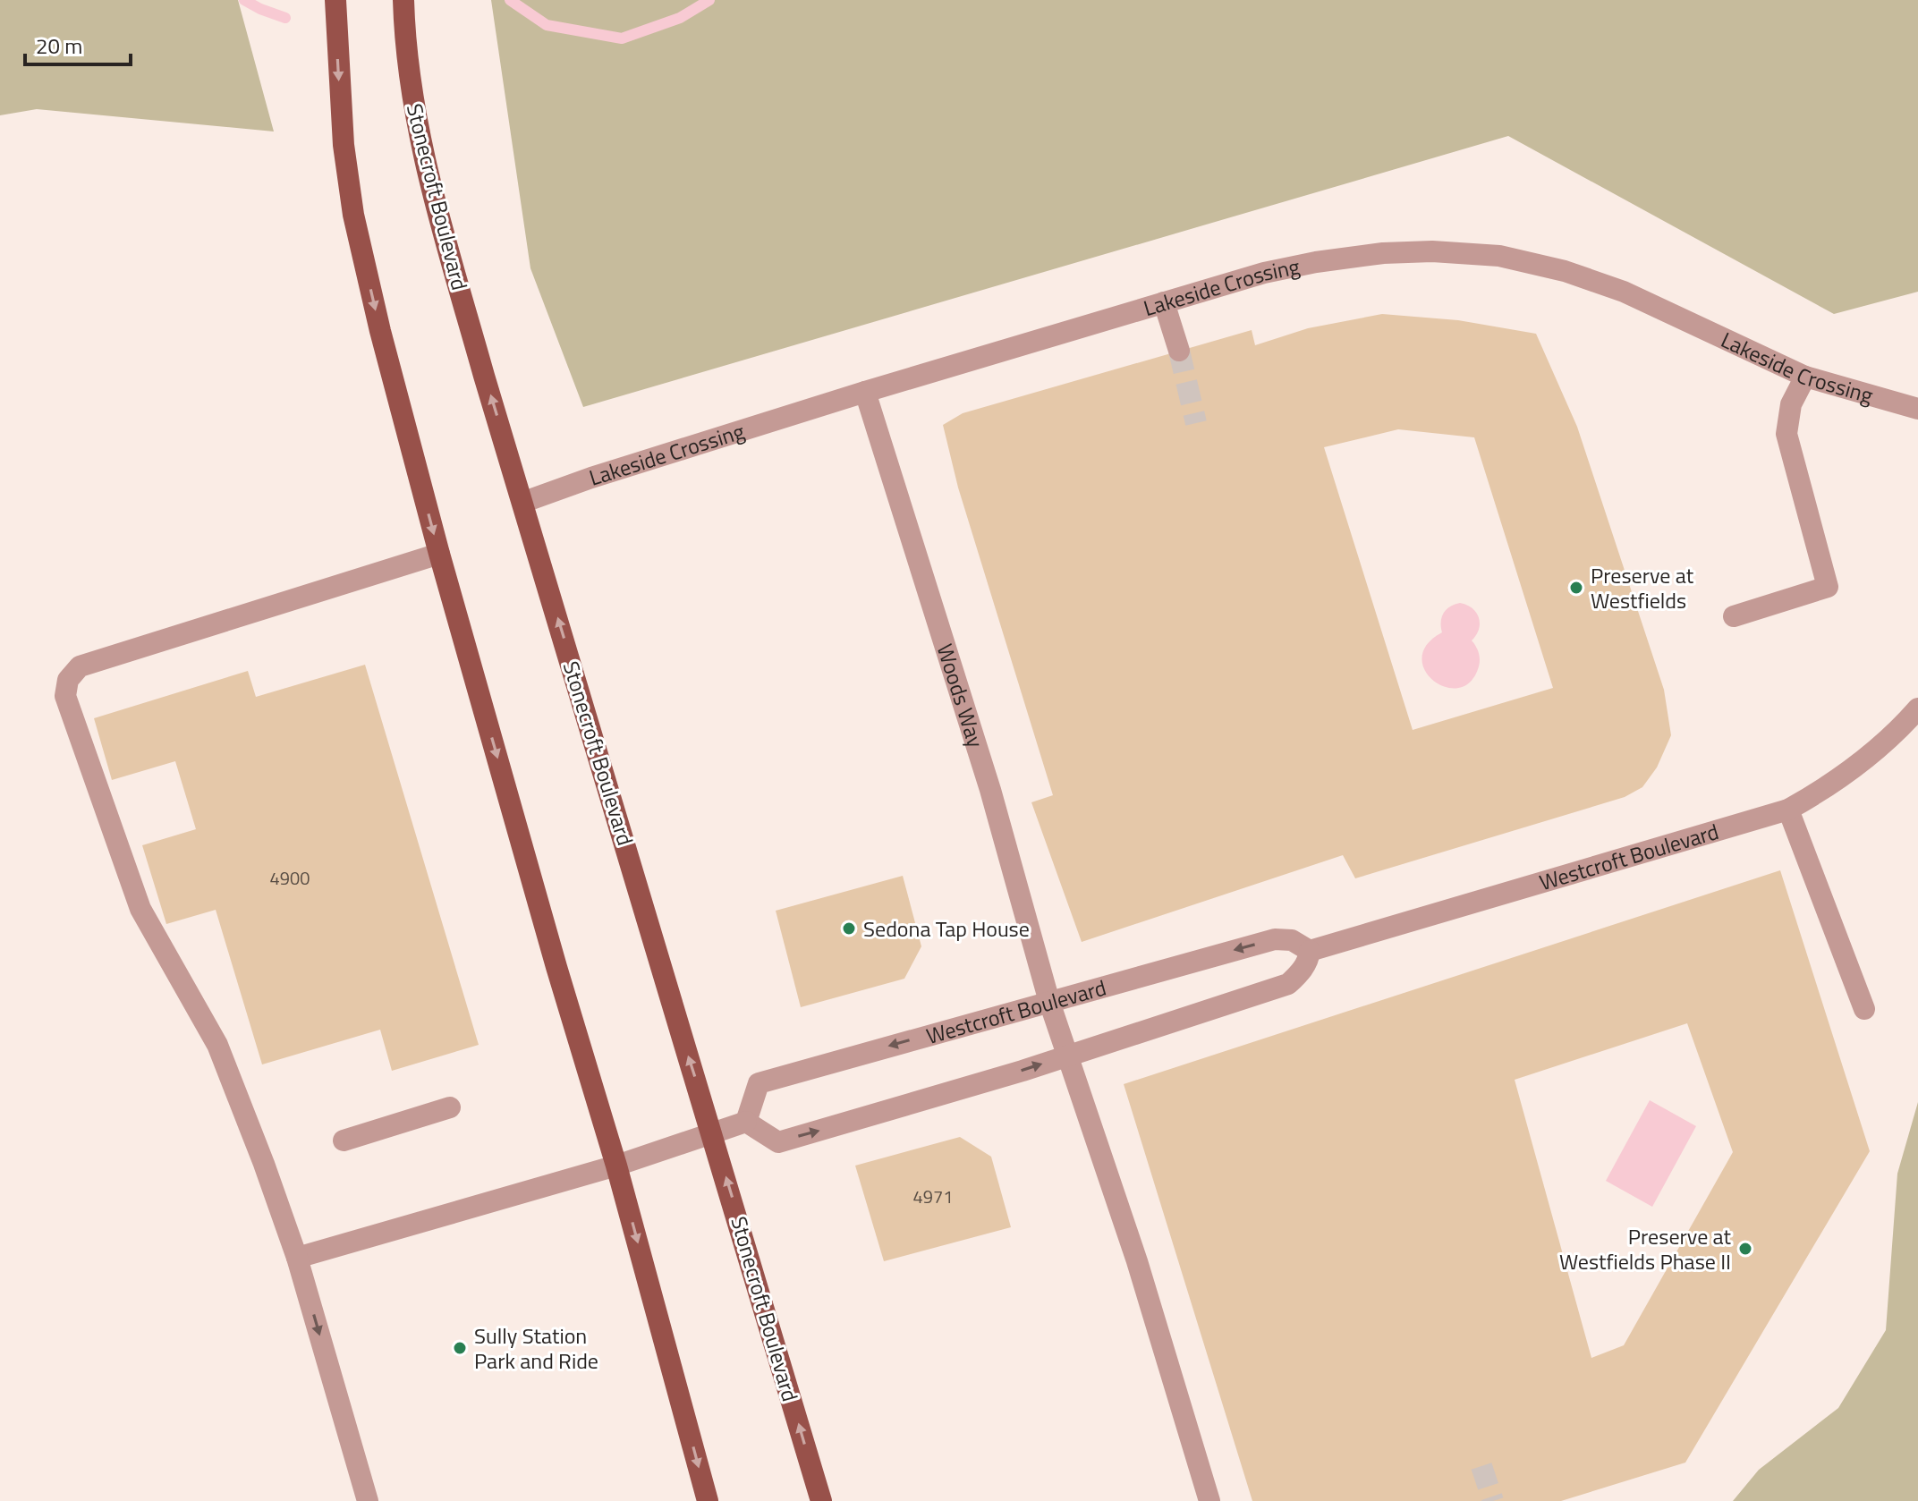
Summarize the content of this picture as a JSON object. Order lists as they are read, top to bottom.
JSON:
{
  "streets": {
    "main road": ["Stonecroft Boulevard"],
    "street": ["Lakeside Crossing", "Woods Way", "Westcroft Boulevard"]
  },
  "crossings": [
    ["Stonecroft Boulevard", "Lakeside Crossing"],
    ["Lakeside Crossing", "Woods Way"],
    ["Woods Way", "Westcroft Boulevard"]
  ],
  "places": [
    "Preserve at Westfields",
    "Sedona Tap House",
    "Preserve at Westfields Phase II",
    "Sully Station Park and Ride"
  ],
  "house_numbers": ["4900", "4971"],
  "scale_bar": "20 m"
}
